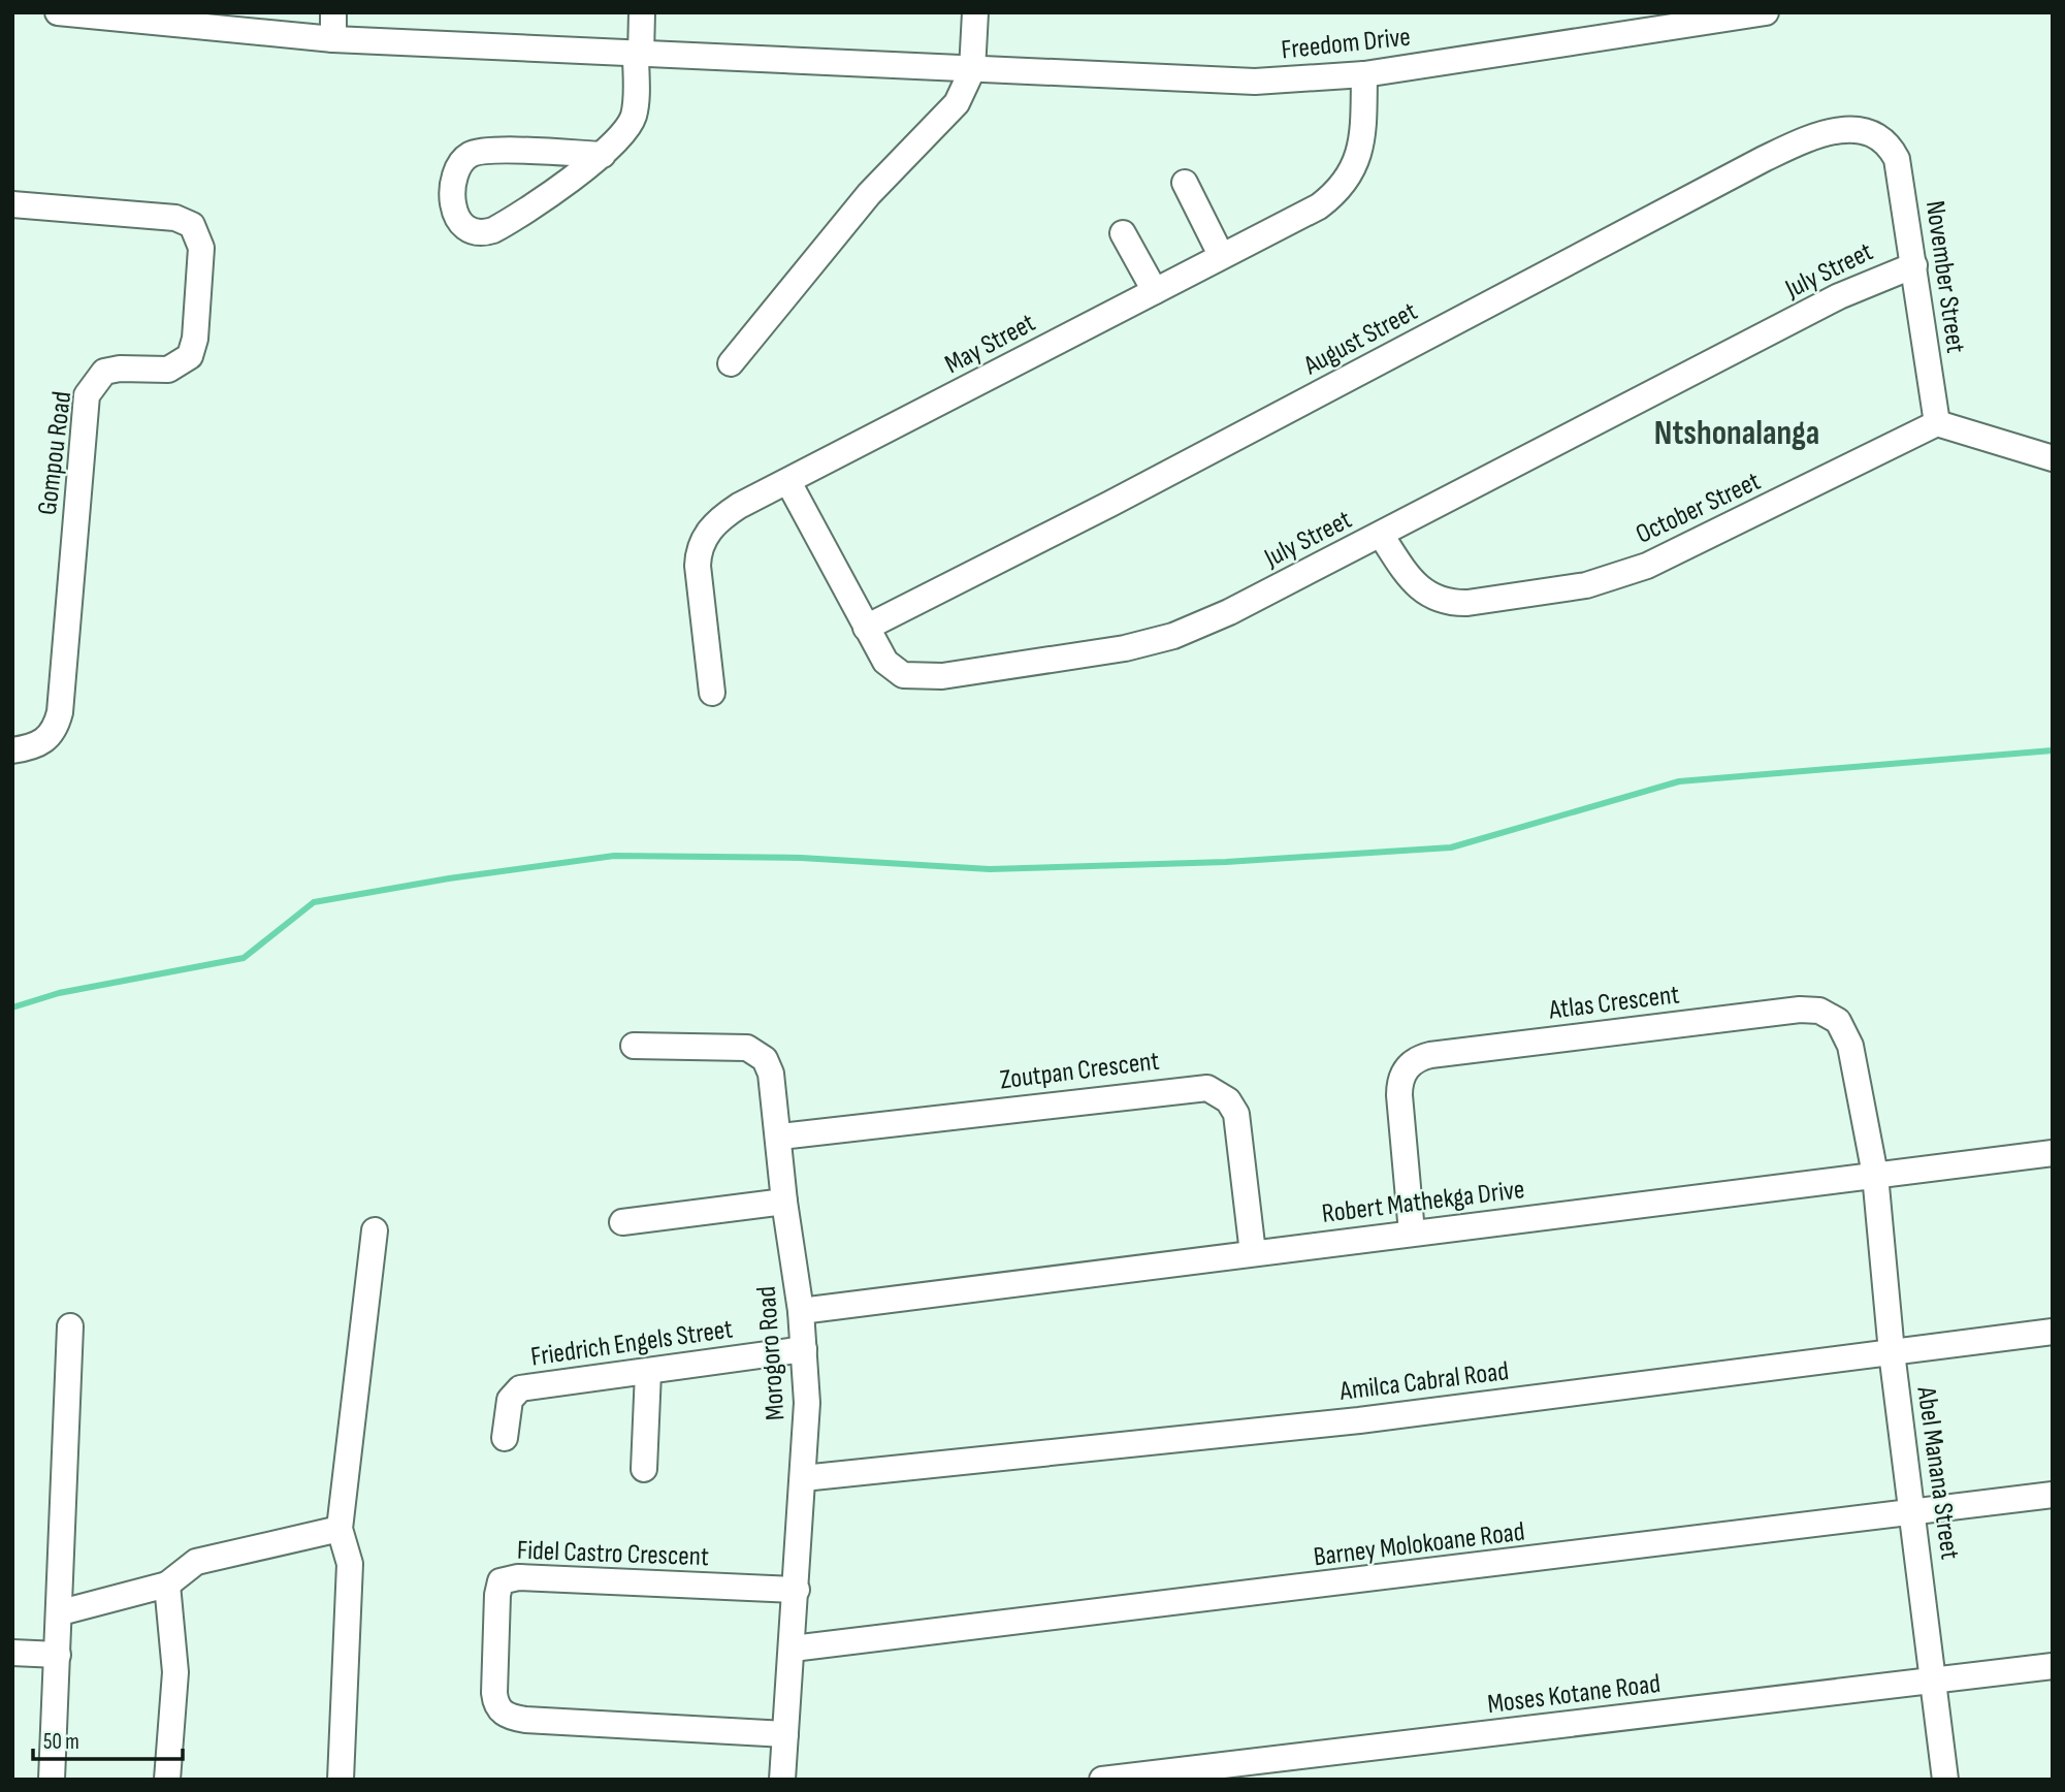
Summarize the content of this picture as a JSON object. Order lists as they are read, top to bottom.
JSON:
{
  "streets": {
    "street": [
      "Freedom Drive",
      "July Street",
      "November Street",
      "August Street",
      "May Street",
      "Gompou Road",
      "October Street",
      "Atlas Crescent",
      "Zoutpan Crescent",
      "Robert Mathekga Drive",
      "Friedrich Engels Street",
      "Morogoro Road",
      "Amilca Cabral Road",
      "Abel Manana Street",
      "Barney Molokoane Road",
      "Fidel Castro Crescent",
      "Moses Kotane Road"
    ]
  },
  "crossings": [
    ["Freedom Drive", "May Street"],
    ["July Street", "November Street"],
    ["July Street", "August Street"],
    ["July Street", "May Street"],
    ["July Street", "October Street"],
    ["November Street", "August Street"],
    ["November Street", "October Street"],
    ["Atlas Crescent", "Robert Mathekga Drive"],
    ["Atlas Crescent", "Abel Manana Street"],
    ["Zoutpan Crescent", "Robert Mathekga Drive"],
    ["Zoutpan Crescent", "Morogoro Road"],
    ["Robert Mathekga Drive", "Morogoro Road"],
    ["Robert Mathekga Drive", "Abel Manana Street"],
    ["Friedrich Engels Street", "Morogoro Road"],
    ["Morogoro Road", "Amilca Cabral Road"],
    ["Morogoro Road", "Barney Molokoane Road"],
    ["Morogoro Road", "Fidel Castro Crescent"],
    ["Amilca Cabral Road", "Abel Manana Street"],
    ["Abel Manana Street", "Barney Molokoane Road"],
    ["Abel Manana Street", "Moses Kotane Road"]
  ],
  "districts": ["Ntshonalanga"],
  "scale_bar": "50 m"
}
